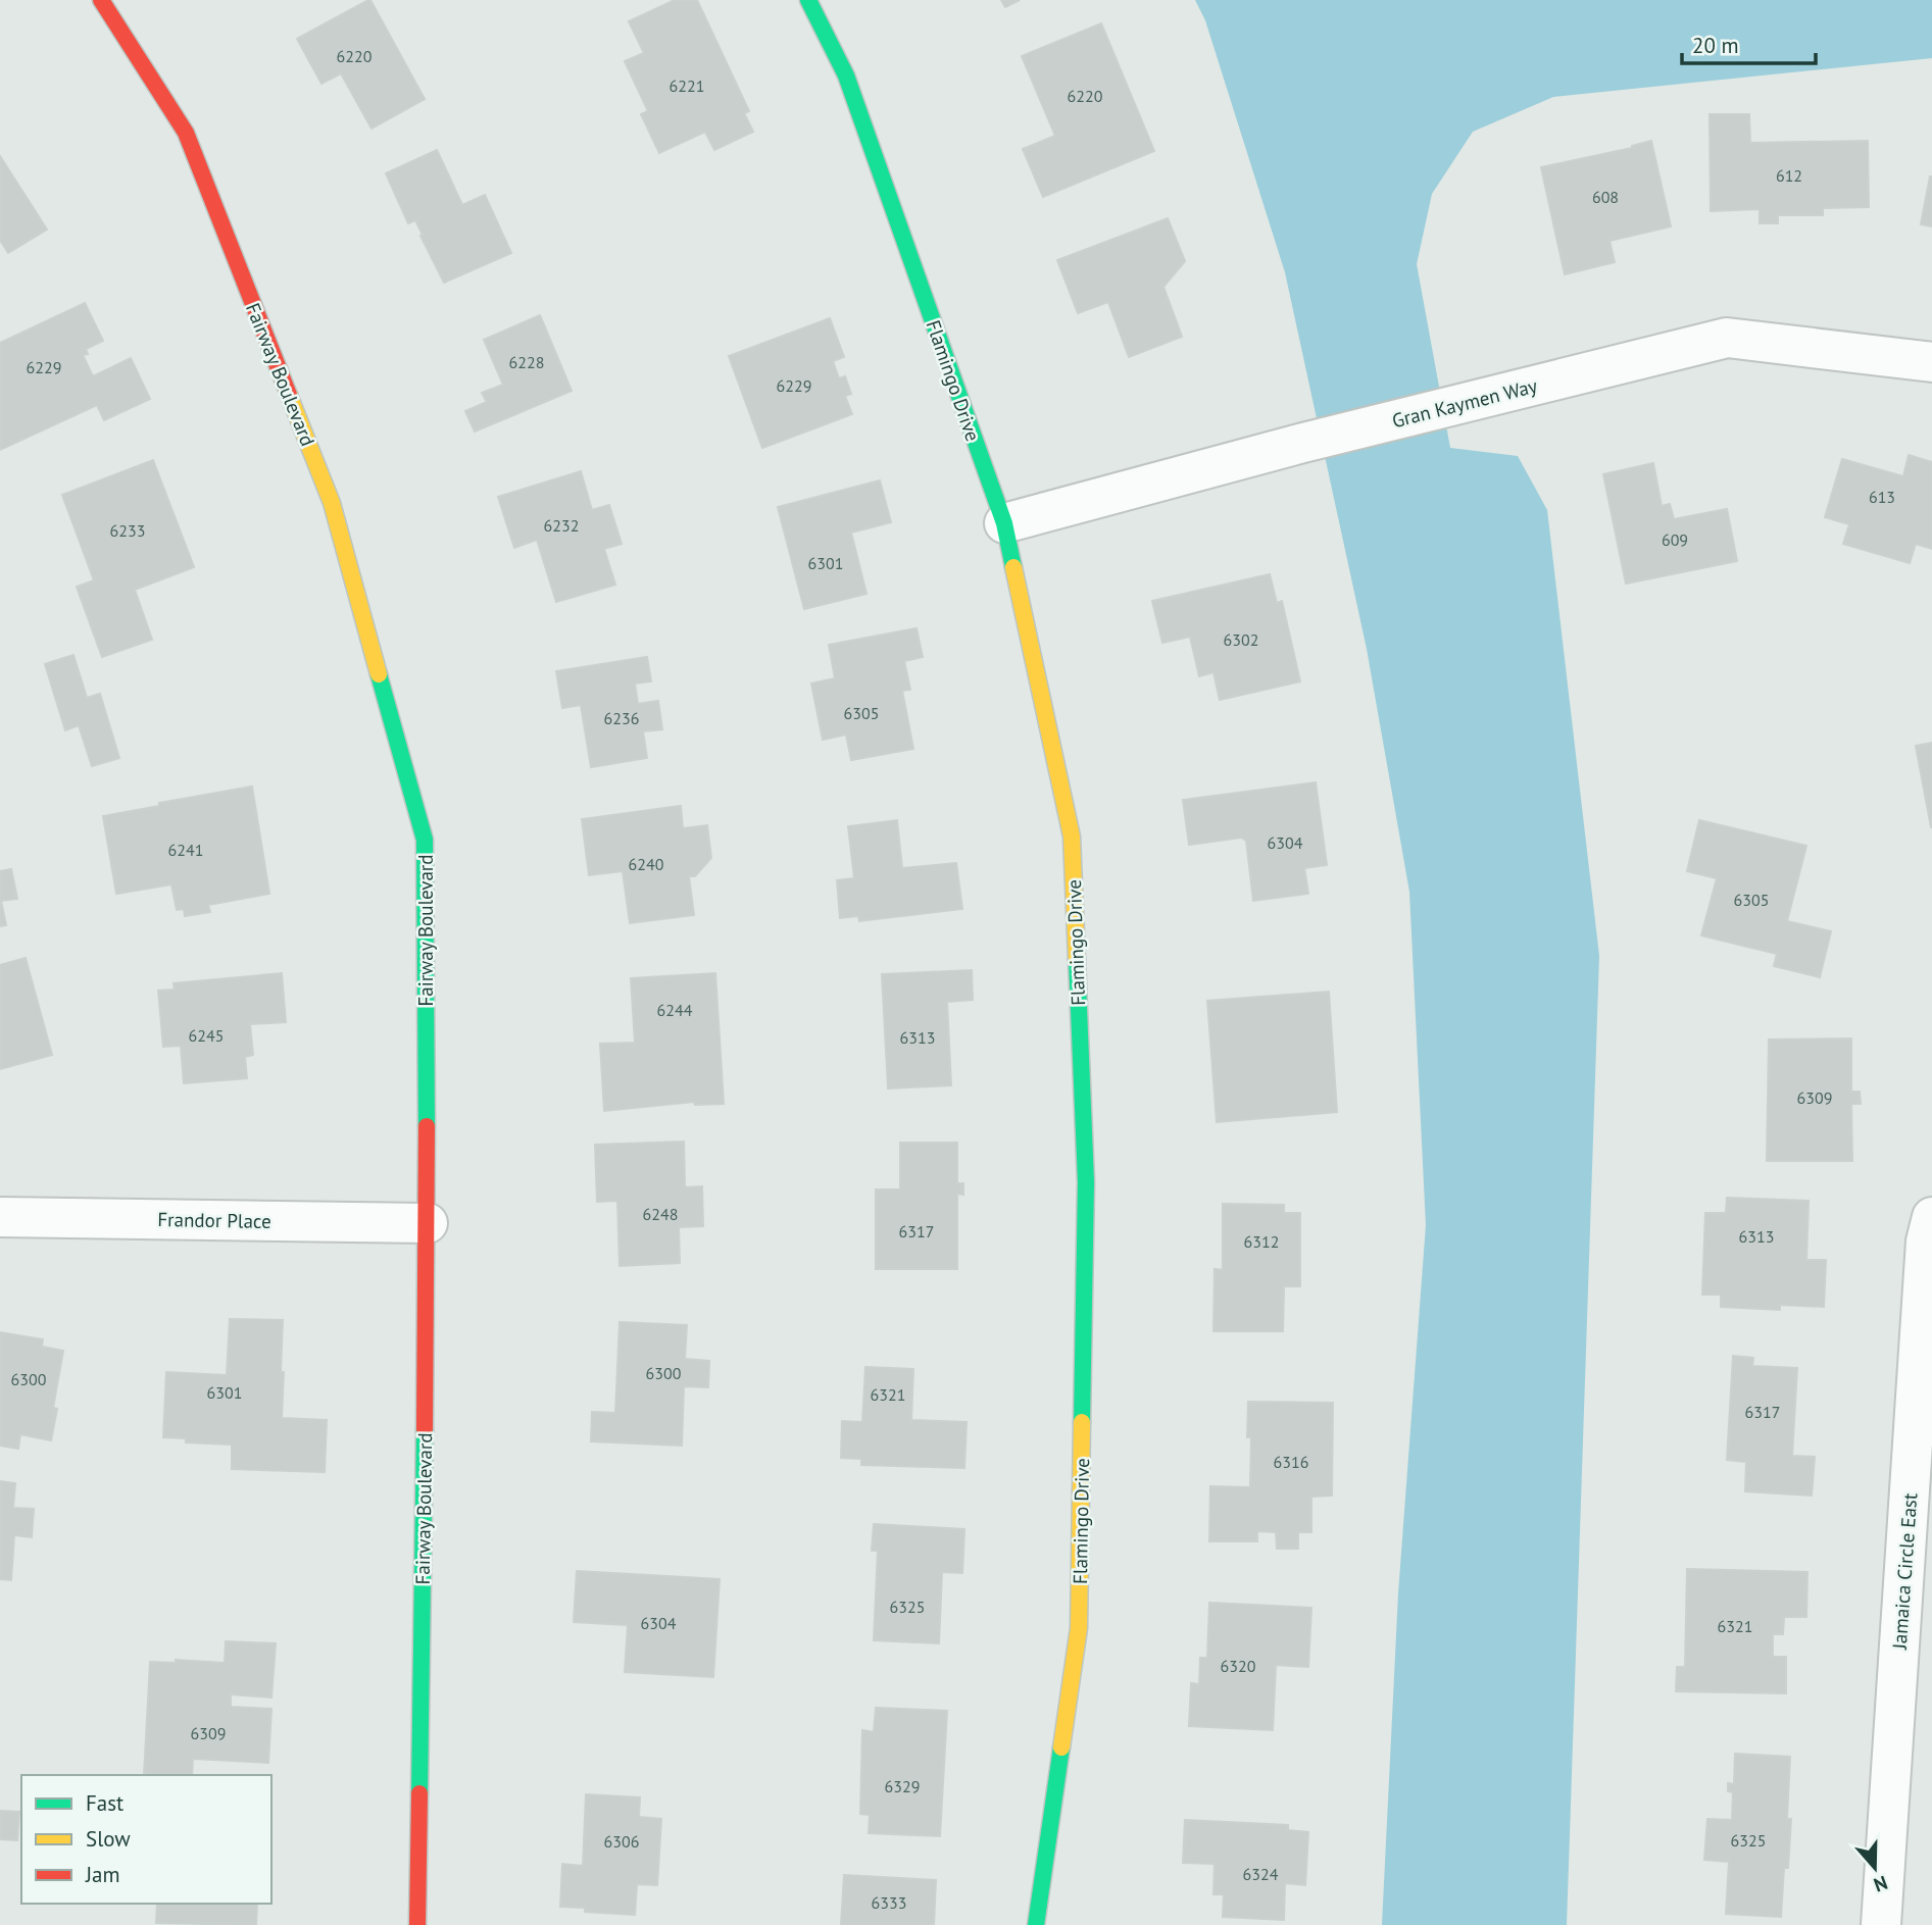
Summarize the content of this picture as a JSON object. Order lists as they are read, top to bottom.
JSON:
{
  "streets": {
    "street": [
      "Fairway Boulevard",
      "Flamingo Drive",
      "Gran Kaymen Way",
      "Frandor Place",
      "Jamaica Circle East"
    ]
  },
  "crossings": [
    ["Fairway Boulevard", "Frandor Place"],
    ["Flamingo Drive", "Gran Kaymen Way"]
  ],
  "house_numbers": [
    "6220",
    "6221",
    "6220",
    "612",
    "608",
    "6228",
    "6229",
    "6229",
    "613",
    "6232",
    "6233",
    "609",
    "6301",
    "6302",
    "6305",
    "6236",
    "6304",
    "6241",
    "6240",
    "6305",
    "6244",
    "6245",
    "6313",
    "6309",
    "6248",
    "6317",
    "6313",
    "6312",
    "6300",
    "6300",
    "6301",
    "6321",
    "6317",
    "6316",
    "6325",
    "6304",
    "6321",
    "6320",
    "6309",
    "6329",
    "6325",
    "6306",
    "6324",
    "6333"
  ],
  "legend": ["Fast", "Slow", "Jam"],
  "scale_bar": "20 m",
  "north": "bottom"
}
